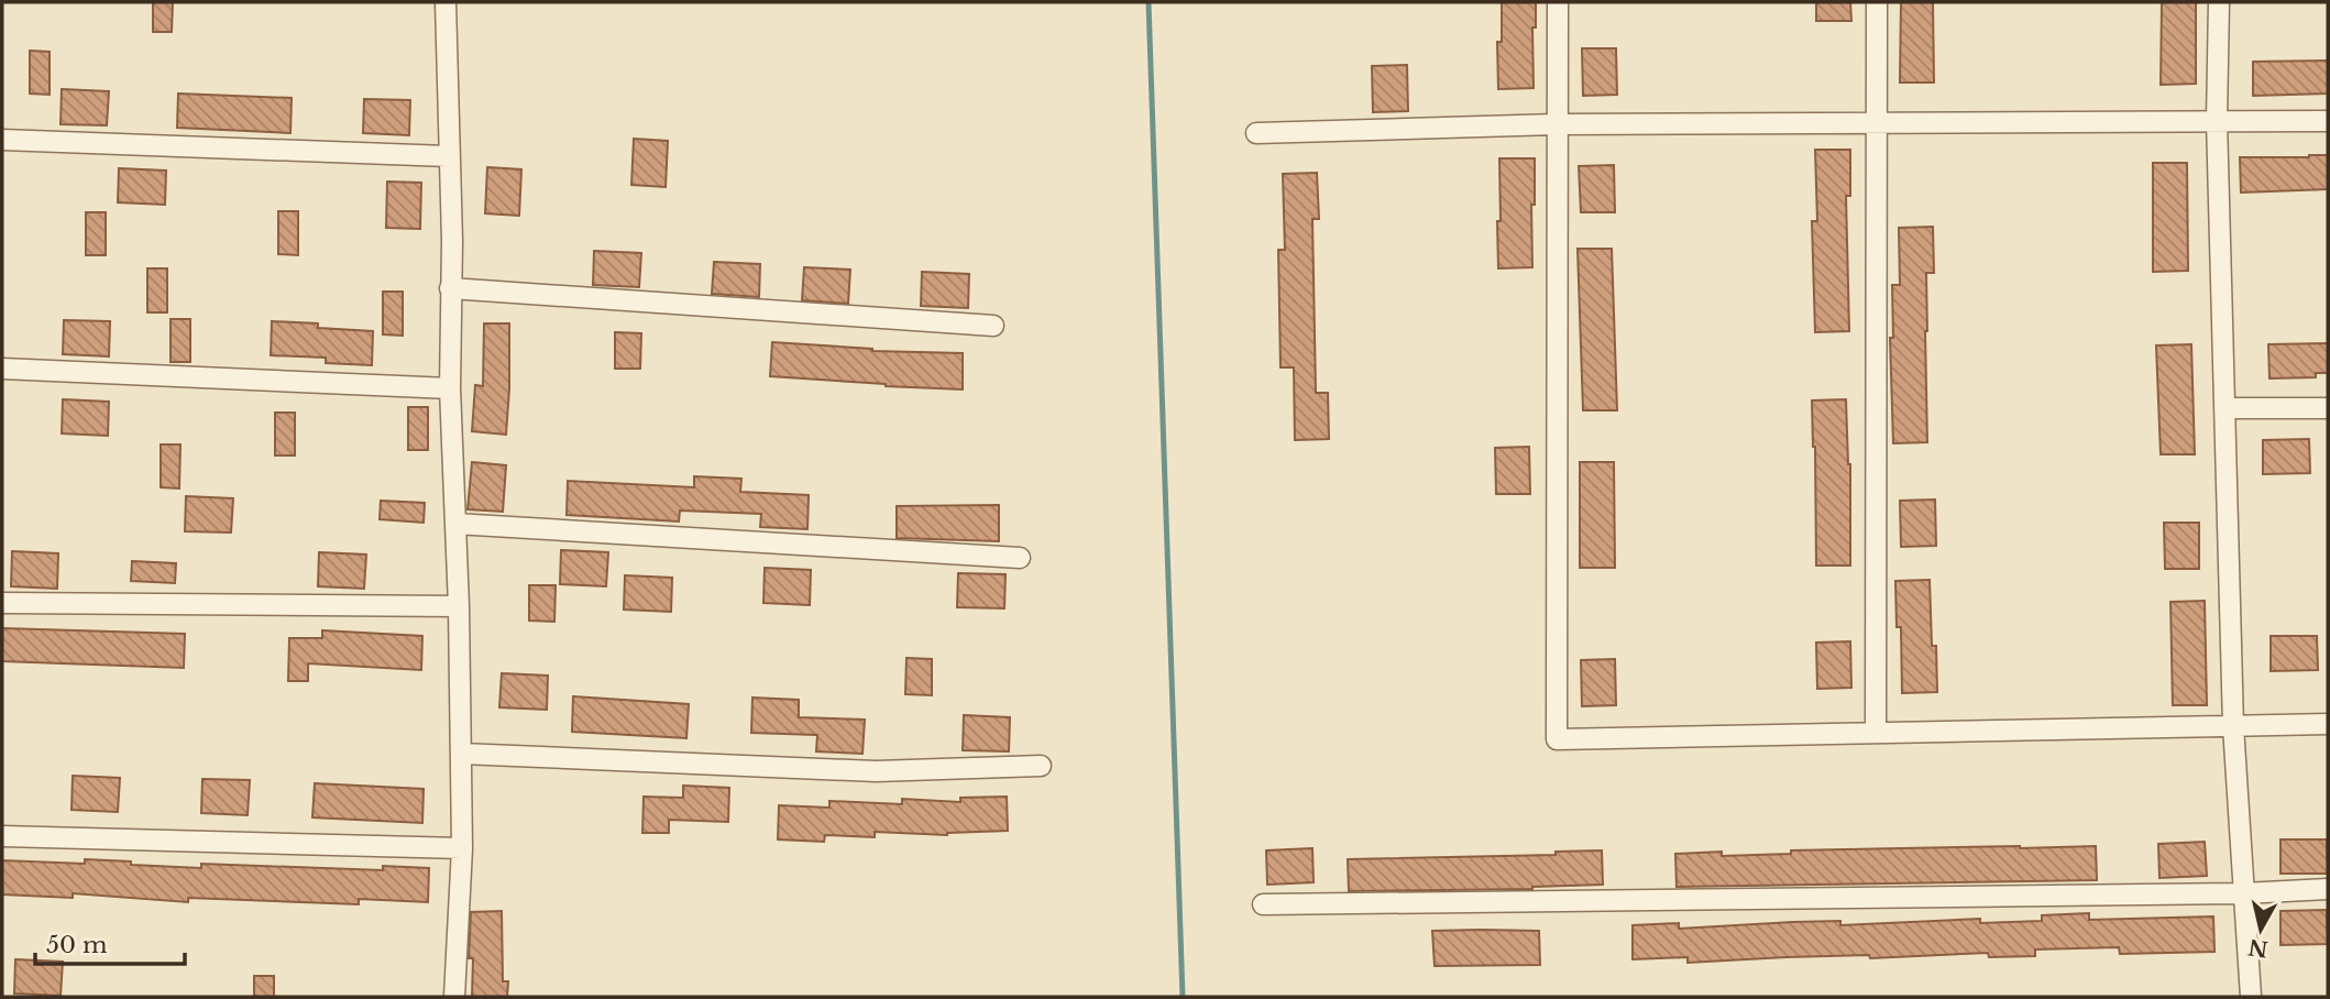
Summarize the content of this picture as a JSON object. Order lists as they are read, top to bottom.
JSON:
{
  "scale_bar": "50 m",
  "north": "bottom"
}
